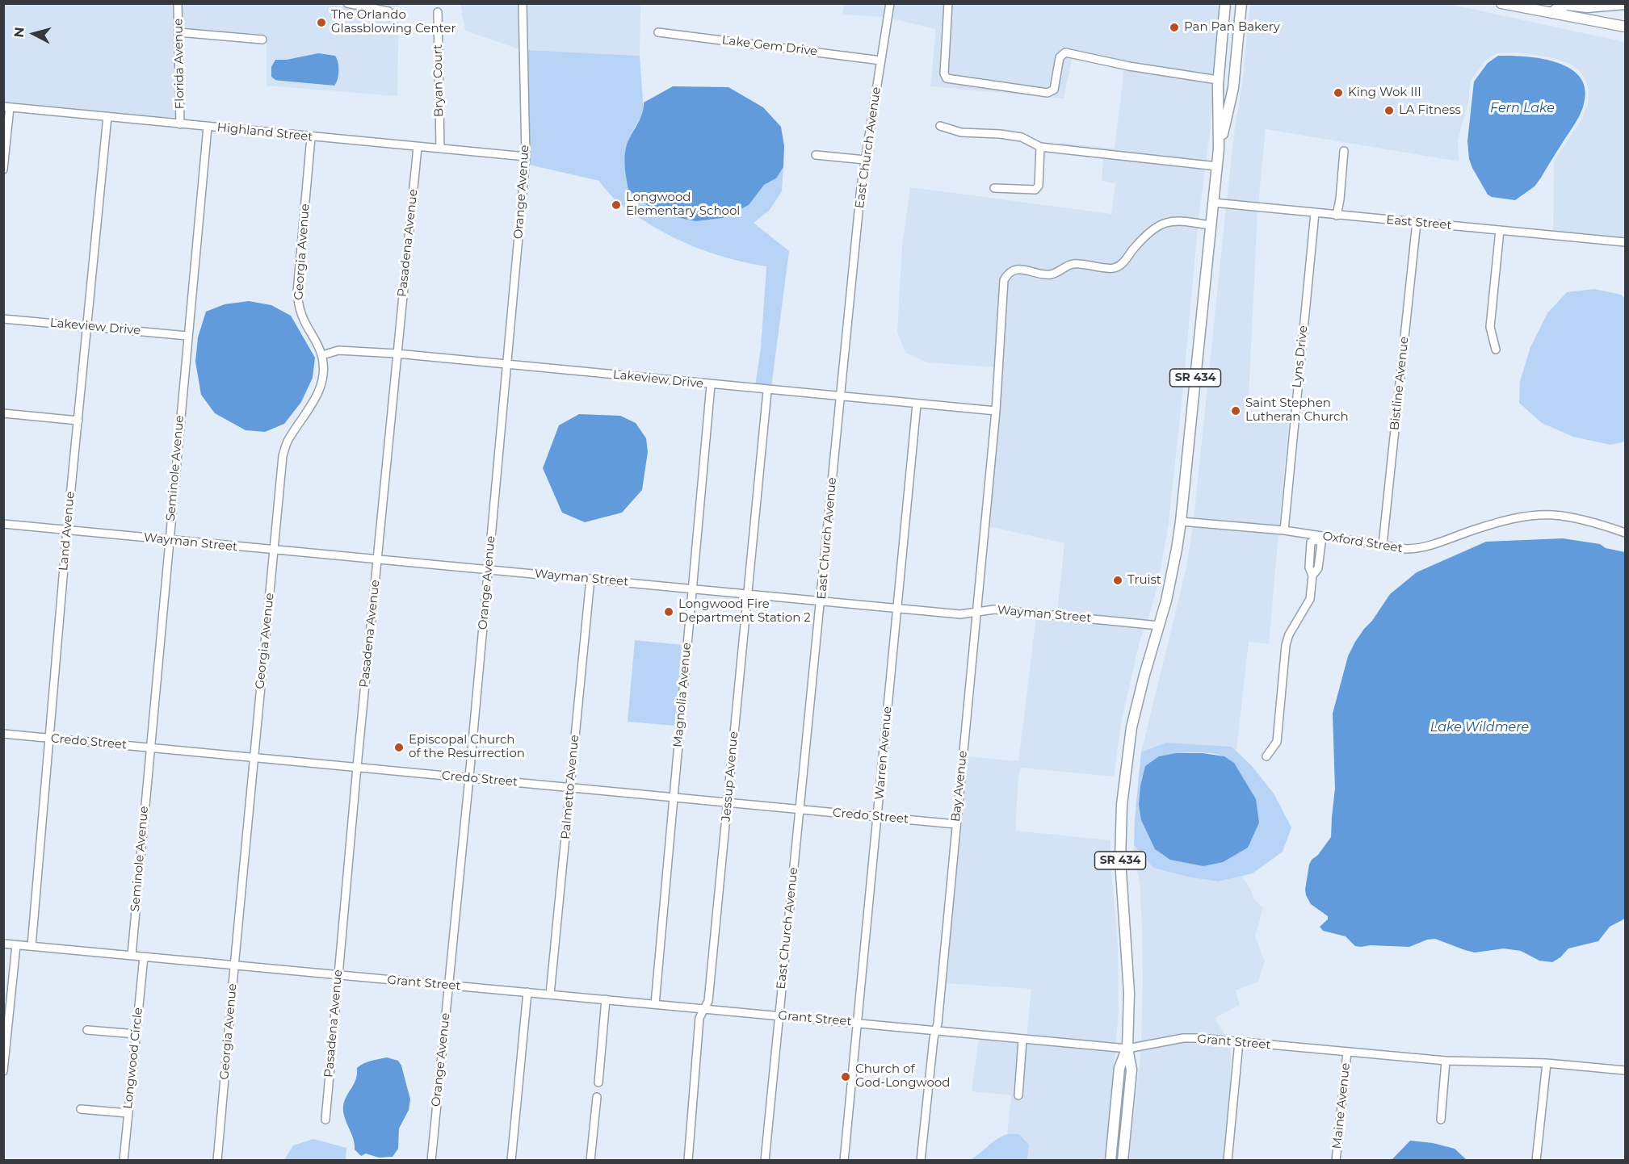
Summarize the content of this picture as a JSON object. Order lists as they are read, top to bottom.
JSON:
{
  "streets": {
    "main road": ["SR 434"],
    "street": [
      "Lake Gem Drive",
      "Florida Avenue",
      "Bryan Court",
      "Highland Street",
      "East Church Avenue",
      "Orange Avenue",
      "East Street",
      "Pasadena Avenue",
      "Georgia Avenue",
      "Lakeview Drive",
      "Lyns Drive",
      "Bistline Avenue",
      "Seminole Avenue",
      "Land Avenue",
      "Wayman Street",
      "Oxford Street",
      "Magnolia Avenue",
      "Credo Street",
      "Warren Avenue",
      "Jessup Avenue",
      "Bay Avenue",
      "Palmetto Avenue",
      "Grant Street",
      "Longwood Circle",
      "Maine Avenue"
    ]
  },
  "crossings": [
    ["Lake Gem Drive", "East Church Avenue"],
    ["Florida Avenue", "Highland Street"],
    ["Bryan Court", "Highland Street"],
    ["Highland Street", "Orange Avenue"],
    ["Highland Street", "Pasadena Avenue"],
    ["Highland Street", "Georgia Avenue"],
    ["Highland Street", "Seminole Avenue"],
    ["Highland Street", "Land Avenue"],
    ["East Church Avenue", "Lakeview Drive"],
    ["East Church Avenue", "Wayman Street"],
    ["East Church Avenue", "Credo Street"],
    ["East Church Avenue", "Grant Street"],
    ["Orange Avenue", "Lakeview Drive"],
    ["Orange Avenue", "Wayman Street"],
    ["Orange Avenue", "Credo Street"],
    ["Orange Avenue", "Grant Street"],
    ["East Street", "Lyns Drive"],
    ["East Street", "SR 434"],
    ["East Street", "Bistline Avenue"],
    ["Pasadena Avenue", "Lakeview Drive"],
    ["Pasadena Avenue", "Wayman Street"],
    ["Pasadena Avenue", "Credo Street"],
    ["Pasadena Avenue", "Grant Street"],
    ["Georgia Avenue", "Lakeview Drive"],
    ["Georgia Avenue", "Wayman Street"],
    ["Georgia Avenue", "Credo Street"],
    ["Georgia Avenue", "Grant Street"],
    ["Lakeview Drive", "Seminole Avenue"],
    ["Lakeview Drive", "Land Avenue"],
    ["Lakeview Drive", "Magnolia Avenue"],
    ["Lakeview Drive", "Warren Avenue"],
    ["Lakeview Drive", "Jessup Avenue"],
    ["Lakeview Drive", "Bay Avenue"],
    ["Lyns Drive", "Oxford Street"],
    ["SR 434", "Wayman Street"],
    ["SR 434", "Oxford Street"],
    ["SR 434", "Bay Avenue"],
    ["SR 434", "Grant Street"],
    ["Bistline Avenue", "Oxford Street"],
    ["Seminole Avenue", "Wayman Street"],
    ["Seminole Avenue", "Credo Street"],
    ["Seminole Avenue", "Grant Street"],
    ["Land Avenue", "Wayman Street"],
    ["Land Avenue", "Credo Street"],
    ["Land Avenue", "Grant Street"],
    ["Wayman Street", "Magnolia Avenue"],
    ["Wayman Street", "Warren Avenue"],
    ["Wayman Street", "Jessup Avenue"],
    ["Wayman Street", "Bay Avenue"],
    ["Wayman Street", "Palmetto Avenue"],
    ["Magnolia Avenue", "Credo Street"],
    ["Magnolia Avenue", "Grant Street"],
    ["Credo Street", "Warren Avenue"],
    ["Credo Street", "Jessup Avenue"],
    ["Credo Street", "Bay Avenue"],
    ["Credo Street", "Palmetto Avenue"],
    ["Warren Avenue", "Grant Street"],
    ["Jessup Avenue", "Grant Street"],
    ["Bay Avenue", "Grant Street"],
    ["Palmetto Avenue", "Grant Street"],
    ["Grant Street", "Longwood Circle"],
    ["Grant Street", "Maine Avenue"]
  ],
  "water": ["Fern Lake", "Lake Wildmere"],
  "places": [
    "The Orlando Glassblowing Center",
    "Pan Pan Bakery",
    "King Wok III",
    "LA Fitness",
    "Longwood Elementary School",
    "Saint Stephen Lutheran Church",
    "Truist",
    "Longwood Fire Department Station 2",
    "Episcopal Church of the Resurrection",
    "Church of God-Longwood"
  ],
  "north": "left"
}
